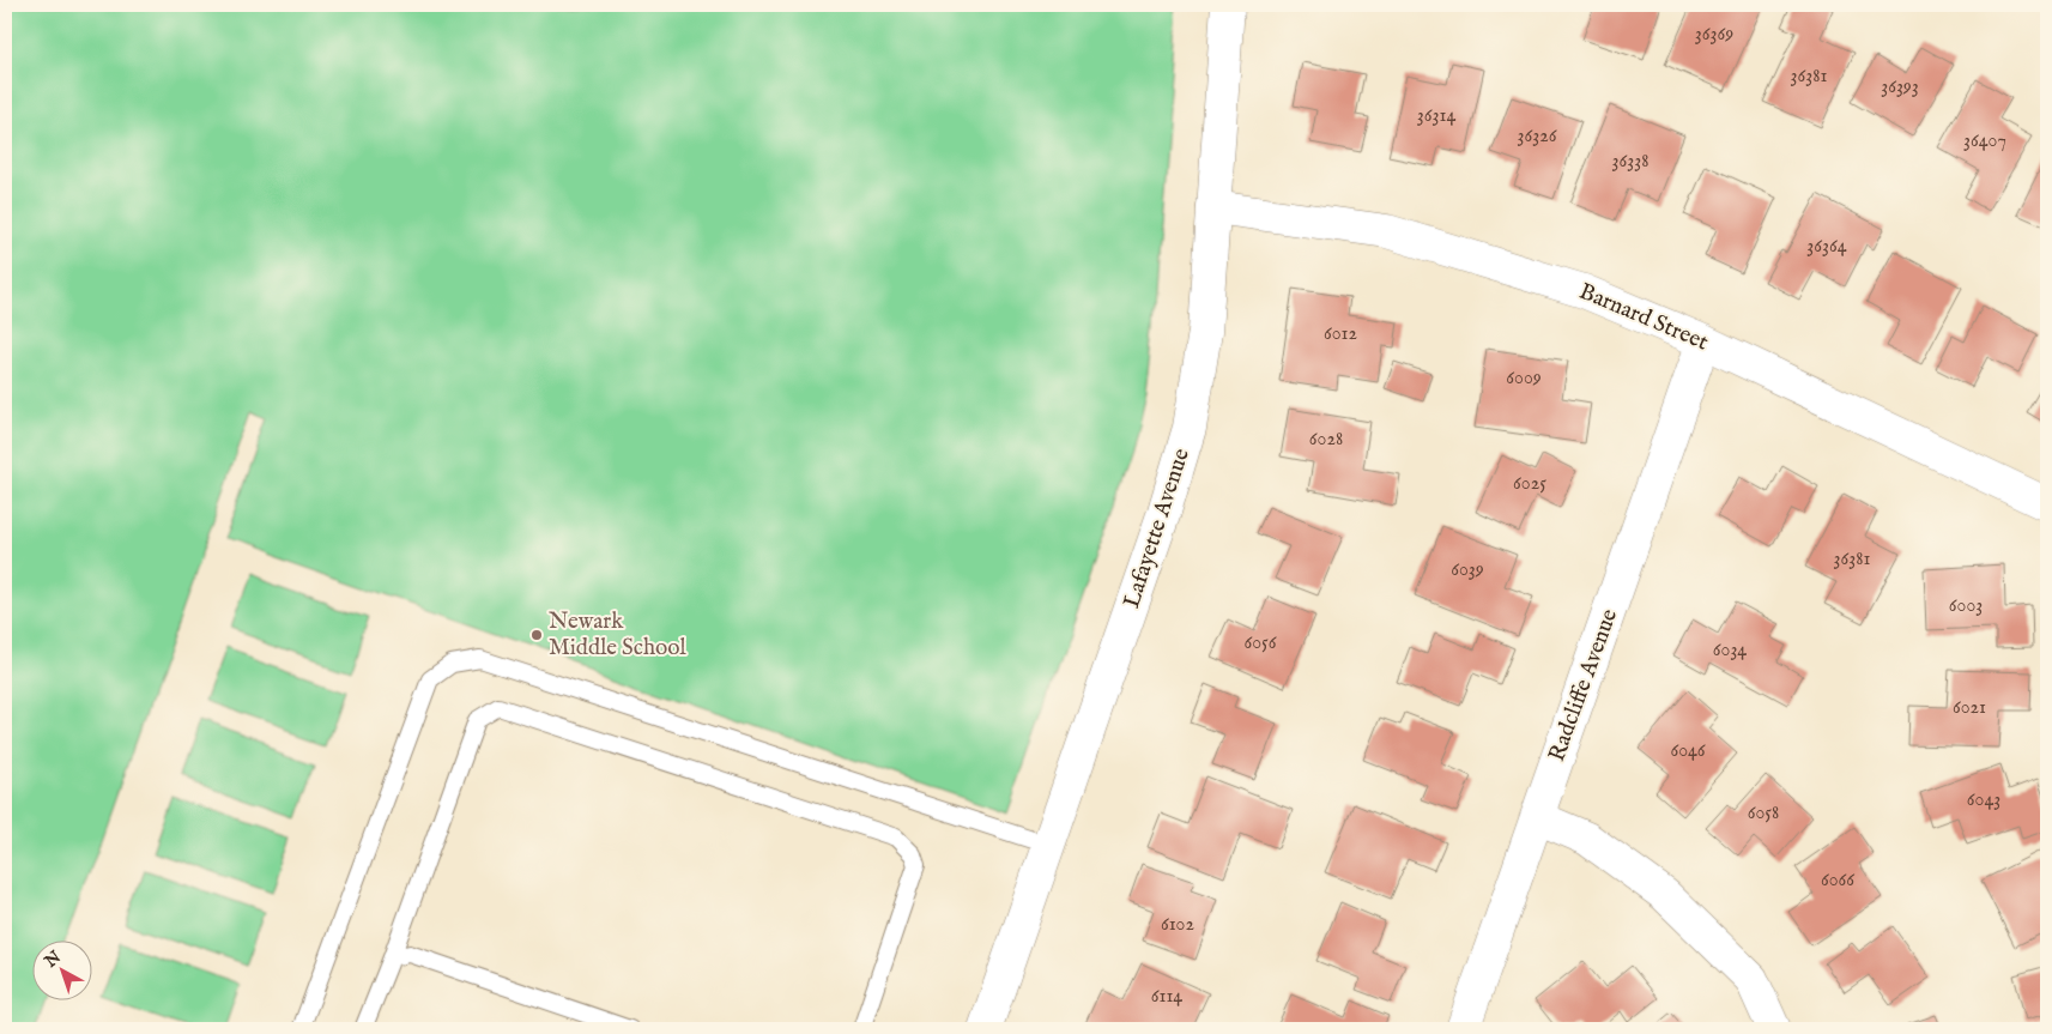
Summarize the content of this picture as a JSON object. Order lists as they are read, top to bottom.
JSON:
{
  "streets": {
    "street": ["Barnard Street", "Lafayette Avenue", "Radcliffe Avenue"]
  },
  "crossings": [
    ["Barnard Street", "Lafayette Avenue"],
    ["Barnard Street", "Radcliffe Avenue"]
  ],
  "places": ["Newark Middle School"],
  "house_numbers": [
    "36369",
    "36381",
    "36393",
    "36314",
    "36326",
    "36407",
    "36338",
    "36364",
    "6012",
    "6009",
    "6028",
    "6025",
    "36381",
    "6039",
    "6003",
    "6056",
    "6034",
    "6021",
    "6046",
    "6043",
    "6058",
    "6066",
    "6102",
    "6114"
  ],
  "north": "top left"
}
